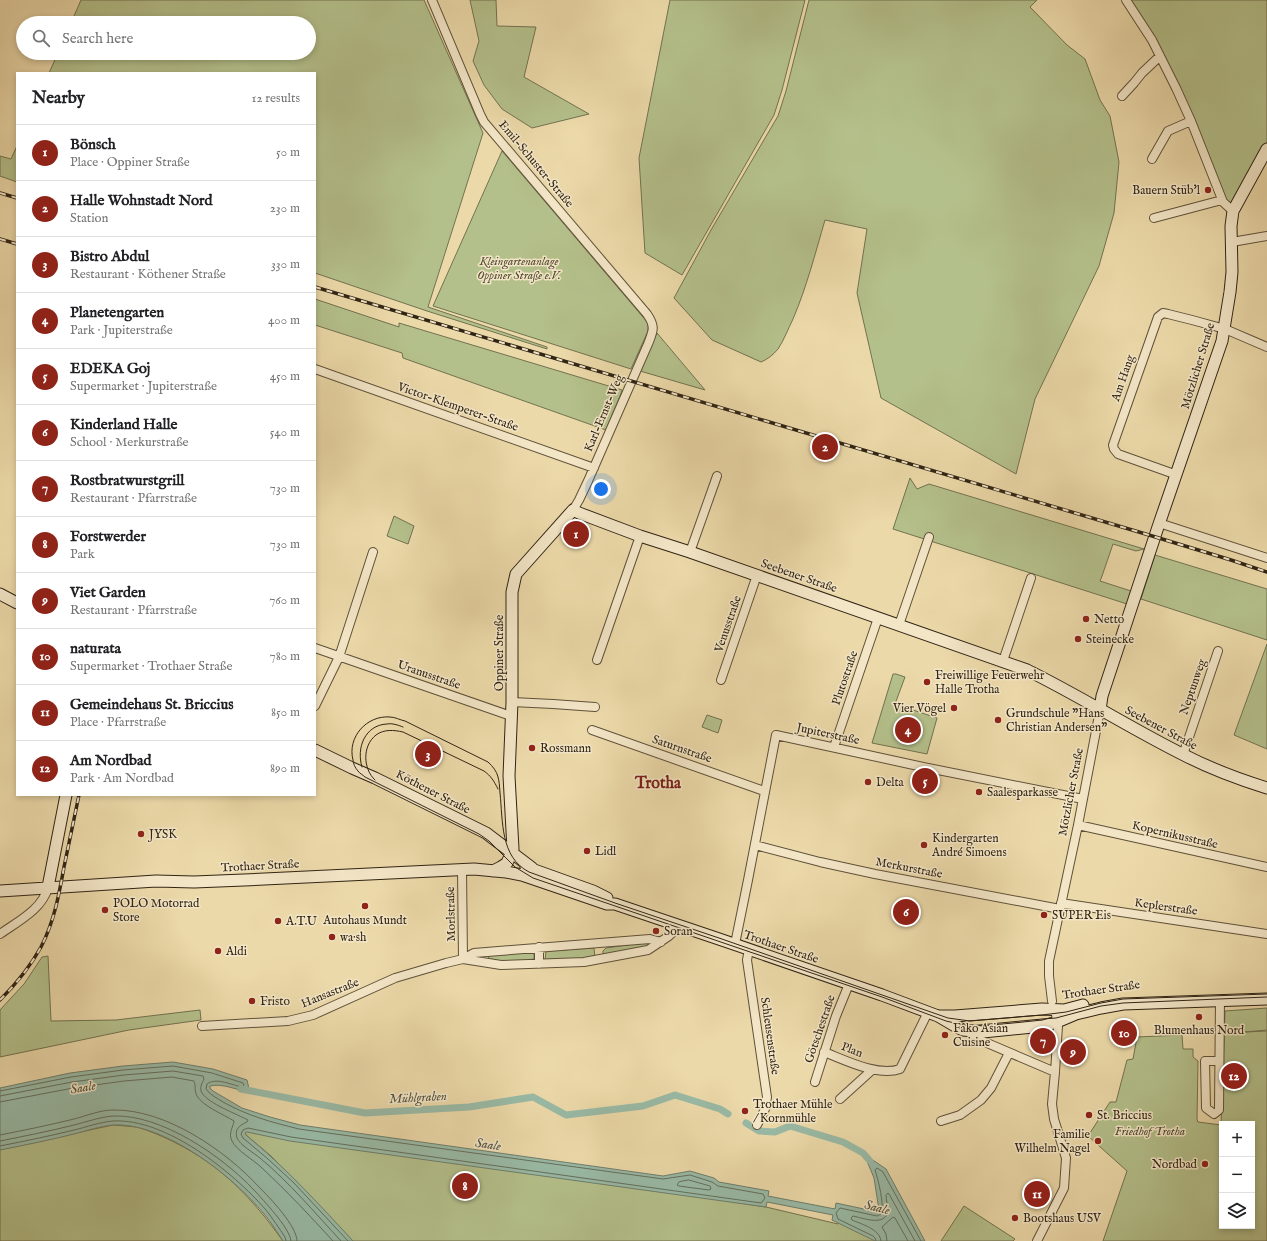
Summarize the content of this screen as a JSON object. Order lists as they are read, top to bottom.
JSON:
{
  "streets": {
    "main road": [
      "Mötzlicher Straße",
      "Seebener Straße",
      "Oppiner Straße",
      "Köthener Straße",
      "Trothaer Straße"
    ],
    "street": [
      "Emil-Schuster-Straße",
      "Am Hang",
      "Victor-Klemperer-Straße",
      "Karl-Ernst-Weg",
      "Venusstraße",
      "Uranusstraße",
      "Plutostraße",
      "Neptunweg",
      "Jupiterstraße",
      "Saturnstraße",
      "Kopernikusstraße",
      "Merkurstraße",
      "Keplerstraße",
      "Morlstraße",
      "Hansastraße",
      "Götschestraße",
      "Schleusenstraße",
      "Plan"
    ]
  },
  "crossings": [
    ["Emil-Schuster-Straße", "Karl-Ernst-Weg"],
    ["Mötzlicher Straße", "Am Hang"],
    ["Mötzlicher Straße", "Seebener Straße"],
    ["Mötzlicher Straße", "Jupiterstraße"],
    ["Mötzlicher Straße", "Kopernikusstraße"],
    ["Mötzlicher Straße", "Trothaer Straße"],
    ["Mötzlicher Straße", "Merkurstraße"],
    ["Mötzlicher Straße", "Keplerstraße"],
    ["Victor-Klemperer-Straße", "Karl-Ernst-Weg"],
    ["Karl-Ernst-Weg", "Seebener Straße"],
    ["Karl-Ernst-Weg", "Oppiner Straße"],
    ["Seebener Straße", "Venusstraße"],
    ["Seebener Straße", "Oppiner Straße"],
    ["Seebener Straße", "Plutostraße"],
    ["Seebener Straße", "Neptunweg"],
    ["Oppiner Straße", "Uranusstraße"],
    ["Oppiner Straße", "Köthener Straße"],
    ["Oppiner Straße", "Trothaer Straße"],
    ["Plutostraße", "Jupiterstraße"],
    ["Jupiterstraße", "Saturnstraße"],
    ["Jupiterstraße", "Trothaer Straße"],
    ["Jupiterstraße", "Merkurstraße"],
    ["Köthener Straße", "Trothaer Straße"],
    ["Trothaer Straße", "Morlstraße"],
    ["Trothaer Straße", "Götschestraße"],
    ["Trothaer Straße", "Schleusenstraße"],
    ["Trothaer Straße", "Plan"],
    ["Merkurstraße", "Keplerstraße"],
    ["Morlstraße", "Hansastraße"],
    ["Götschestraße", "Plan"]
  ],
  "districts": ["Trotha"],
  "water": ["Saale", "Mühlgraben"],
  "parks": ["Kleingartenanlage Oppiner Straße e.V.", "Friedhof Trotha"],
  "places": [
    "Bauern Stüb'l",
    "Netto",
    "Steinecke",
    "Freiwillige Feuerwehr Halle Trotha",
    "Vier Vögel",
    "Grundschule \"Hans Christian Andersen\"",
    "Rossmann",
    "Delta",
    "Saalesparkasse",
    "JYSK",
    "Kindergarten André Simoens",
    "Lidl",
    "Autohaus Mundt",
    "POLO Motorrad Store",
    "SUPER Eis",
    "A.T.U",
    "Soran",
    "wa·sh",
    "Aldi",
    "Fristo",
    "Blumenhaus Nord",
    "Fako Asian Cuisine",
    "Trothaer Mühle / Kornmühle",
    "St. Briccius",
    "Familie Wilhelm Nagel",
    "Nordbad",
    "Bootshaus USV"
  ],
  "page": {
    "search": "Search here",
    "heading": ["Nearby", "12 results"],
    "list": [
      {
        "mark": "1",
        "name": "Bönsch",
        "note": "Place · Oppiner Straße",
        "value": "50 m"
      },
      {
        "mark": "2",
        "name": "Halle Wohnstadt Nord",
        "note": "Station",
        "value": "230 m"
      },
      {
        "mark": "3",
        "name": "Bistro Abdul",
        "note": "Restaurant · Köthener Straße",
        "value": "330 m"
      },
      {
        "mark": "4",
        "name": "Planetengarten",
        "note": "Park · Jupiterstraße",
        "value": "400 m"
      },
      {
        "mark": "5",
        "name": "EDEKA Goj",
        "note": "Supermarket · Jupiterstraße",
        "value": "450 m"
      },
      {
        "mark": "6",
        "name": "Kinderland Halle",
        "note": "School · Merkurstraße",
        "value": "540 m"
      },
      {
        "mark": "7",
        "name": "Rostbratwurstgrill",
        "note": "Restaurant · Pfarrstraße",
        "value": "730 m"
      },
      {
        "mark": "8",
        "name": "Forstwerder",
        "note": "Park",
        "value": "730 m"
      },
      {
        "mark": "9",
        "name": "Viet Garden",
        "note": "Restaurant · Pfarrstraße",
        "value": "760 m"
      },
      {
        "mark": "10",
        "name": "naturata",
        "note": "Supermarket · Trothaer Straße",
        "value": "780 m"
      },
      {
        "mark": "11",
        "name": "Gemeindehaus St. Briccius",
        "note": "Place · Pfarrstraße",
        "value": "850 m"
      },
      {
        "mark": "12",
        "name": "Am Nordbad",
        "note": "Park · Am Nordbad",
        "value": "890 m"
      }
    ],
    "pins": [
      "2",
      "1",
      "4",
      "3",
      "5",
      "6",
      "10",
      "7",
      "9",
      "12",
      "8",
      "11"
    ],
    "map_buttons": ["+", "−"]
  }
}
